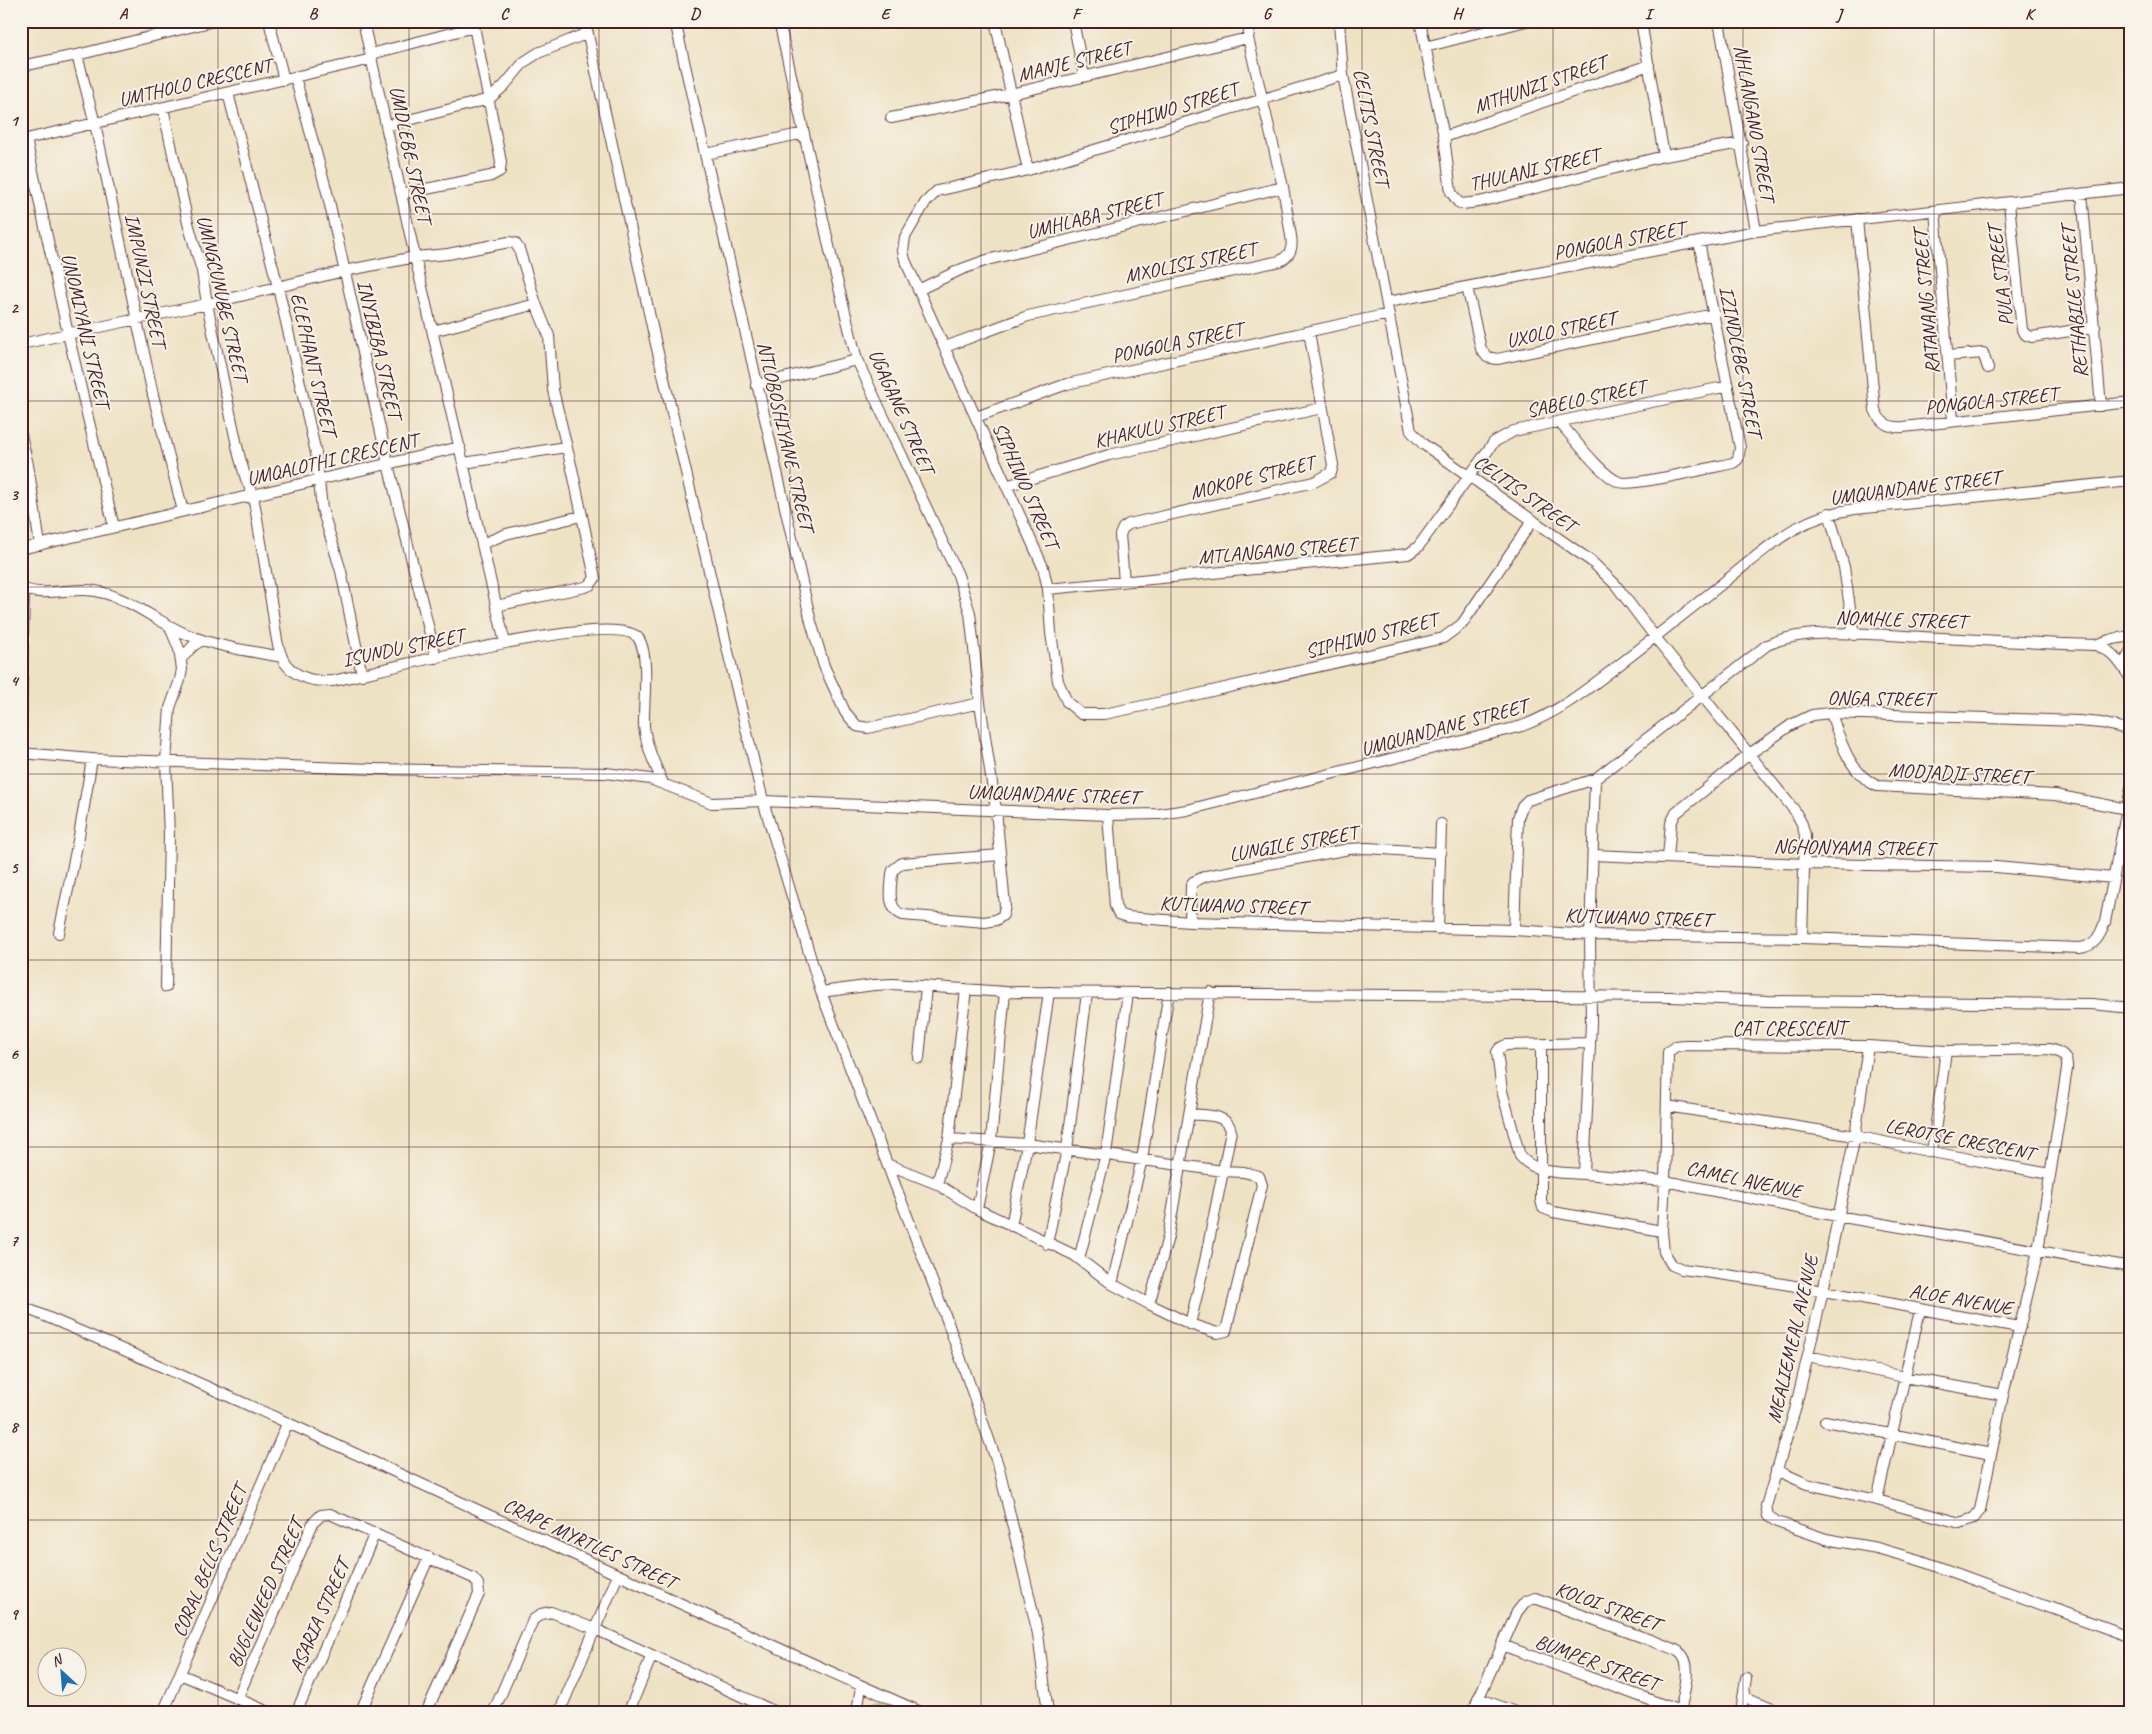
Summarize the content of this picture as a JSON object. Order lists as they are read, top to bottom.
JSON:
{
  "streets": {
    "street": [
      "MANJE STREET",
      "UMTHOLO CRESCENT",
      "MTHUNZI STREET",
      "SIPHIWO STREET",
      "NHLANGANO STREET",
      "CELTIS STREET",
      "UMDLEBE STREET",
      "THULANI STREET",
      "UMHLABA STREET",
      "PONGOLA STREET",
      "MXOLISI STREET",
      "PULA STREET",
      "IMPUNZI STREET",
      "UMNGCUNUBE STREET",
      "RATANANG STREET",
      "RETHABILE STREET",
      "UXOLO STREET",
      "UNOMIYANI STREET",
      "INYIBIBA STREET",
      "IZINDLEBE STREET",
      "ELEPHANT STREET",
      "SABELO STREET",
      "UGAGANE STREET",
      "KHAKULU STREET",
      "NTLOBOSHIYANE STREET",
      "UMQALOTHI CRESCENT",
      "MOKOPE STREET",
      "UMQUANDANE STREET",
      "MTLANGANO STREET",
      "NOMHLE STREET",
      "ISUNDU STREET",
      "ONGA STREET",
      "MODJADJI STREET",
      "LUNGILE STREET",
      "NGHONYAMA STREET",
      "KUTLWANO STREET",
      "CAT CRESCENT",
      "LEROTSE CRESCENT",
      "CAMEL AVENUE",
      "ALOE AVENUE",
      "MEALIEMEAL AVENUE",
      "CRAPE MYRTLES STREET",
      "CORAL BELLS STREET",
      "BUGLEWEED STREET",
      "KOLOI STREET",
      "ASARIA STREET",
      "BUMPER STREET"
    ]
  },
  "crossings": [
    ["MANJE STREET", "MXOLISI STREET"],
    ["UMTHOLO CRESCENT", "UMDLEBE STREET"],
    ["UMTHOLO CRESCENT", "IMPUNZI STREET"],
    ["UMTHOLO CRESCENT", "UMNGCUNUBE STREET"],
    ["UMTHOLO CRESCENT", "UNOMIYANI STREET"],
    ["UMTHOLO CRESCENT", "INYIBIBA STREET"],
    ["UMTHOLO CRESCENT", "ELEPHANT STREET"],
    ["MTHUNZI STREET", "THULANI STREET"],
    ["SIPHIWO STREET", "CELTIS STREET"],
    ["SIPHIWO STREET", "UMHLABA STREET"],
    ["SIPHIWO STREET", "PONGOLA STREET"],
    ["SIPHIWO STREET", "MXOLISI STREET"],
    ["SIPHIWO STREET", "KHAKULU STREET"],
    ["SIPHIWO STREET", "MTLANGANO STREET"],
    ["NHLANGANO STREET", "THULANI STREET"],
    ["NHLANGANO STREET", "PONGOLA STREET"],
    ["CELTIS STREET", "PONGOLA STREET"],
    ["CELTIS STREET", "SABELO STREET"],
    ["CELTIS STREET", "UMQUANDANE STREET"],
    ["CELTIS STREET", "MTLANGANO STREET"],
    ["CELTIS STREET", "NOMHLE STREET"],
    ["CELTIS STREET", "ONGA STREET"],
    ["CELTIS STREET", "NGHONYAMA STREET"],
    ["CELTIS STREET", "KUTLWANO STREET"],
    ["UMHLABA STREET", "MXOLISI STREET"],
    ["PONGOLA STREET", "PULA STREET"],
    ["PONGOLA STREET", "RATANANG STREET"],
    ["PONGOLA STREET", "RETHABILE STREET"],
    ["PONGOLA STREET", "UXOLO STREET"],
    ["PONGOLA STREET", "IZINDLEBE STREET"],
    ["PONGOLA STREET", "MOKOPE STREET"],
    ["PULA STREET", "RETHABILE STREET"],
    ["IMPUNZI STREET", "UMQALOTHI CRESCENT"],
    ["UMNGCUNUBE STREET", "UMQALOTHI CRESCENT"],
    ["UMNGCUNUBE STREET", "ISUNDU STREET"],
    ["UXOLO STREET", "IZINDLEBE STREET"],
    ["UNOMIYANI STREET", "UMQALOTHI CRESCENT"],
    ["INYIBIBA STREET", "UMQALOTHI CRESCENT"],
    ["INYIBIBA STREET", "ISUNDU STREET"],
    ["IZINDLEBE STREET", "SABELO STREET"],
    ["ELEPHANT STREET", "UMQALOTHI CRESCENT"],
    ["ELEPHANT STREET", "ISUNDU STREET"],
    ["SABELO STREET", "MTLANGANO STREET"],
    ["UGAGANE STREET", "NTLOBOSHIYANE STREET"],
    ["UGAGANE STREET", "UMQUANDANE STREET"],
    ["KHAKULU STREET", "MOKOPE STREET"],
    ["UMQALOTHI CRESCENT", "ISUNDU STREET"],
    ["MOKOPE STREET", "MTLANGANO STREET"],
    ["UMQUANDANE STREET", "ISUNDU STREET"],
    ["UMQUANDANE STREET", "KUTLWANO STREET"],
    ["ONGA STREET", "MODJADJI STREET"],
    ["ONGA STREET", "NGHONYAMA STREET"],
    ["MODJADJI STREET", "KUTLWANO STREET"],
    ["LUNGILE STREET", "KUTLWANO STREET"],
    ["NGHONYAMA STREET", "KUTLWANO STREET"],
    ["CAT CRESCENT", "LEROTSE CRESCENT"],
    ["CAT CRESCENT", "CAMEL AVENUE"],
    ["CAT CRESCENT", "ALOE AVENUE"],
    ["CAT CRESCENT", "MEALIEMEAL AVENUE"],
    ["CAMEL AVENUE", "ALOE AVENUE"],
    ["CAMEL AVENUE", "MEALIEMEAL AVENUE"],
    ["ALOE AVENUE", "MEALIEMEAL AVENUE"],
    ["CRAPE MYRTLES STREET", "CORAL BELLS STREET"],
    ["BUGLEWEED STREET", "ASARIA STREET"],
    ["KOLOI STREET", "BUMPER STREET"]
  ],
  "north": "top left",
  "grid": {
    "columns": [
      "A",
      "B",
      "C",
      "D",
      "E",
      "F",
      "G",
      "H",
      "I",
      "J",
      "K"
    ],
    "rows": [
      "1",
      "2",
      "3",
      "4",
      "5",
      "6",
      "7",
      "8",
      "9"
    ]
  }
}
